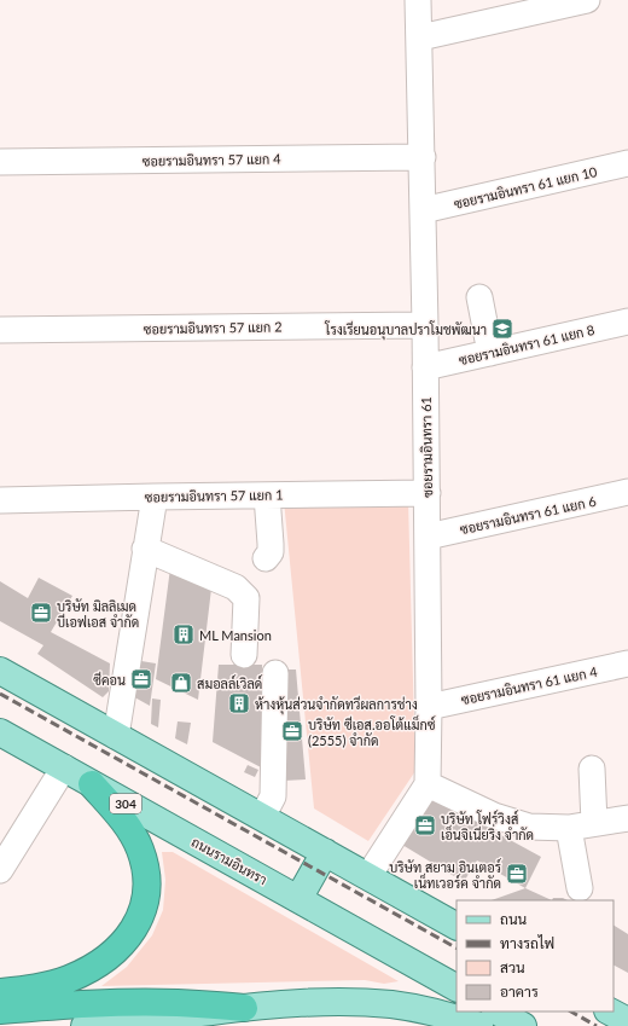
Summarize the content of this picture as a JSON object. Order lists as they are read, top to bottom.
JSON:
{
  "streets": {
    "main road": ["304", "ถนนรามอินทรา"],
    "street": [
      "ซอยรามอินทรา 57 แยก 4",
      "ซอยรามอินทรา 61 แยก 10",
      "ซอยรามอินทรา 57 แยก 2",
      "ซอยรามอินทรา 61 แยก 8",
      "ซอยรามอินทรา 61",
      "ซอยรามอินทรา 57 แยก 1",
      "ซอยรามอินทรา 61 แยก 6",
      "ซอยรามอินทรา 61 แยก 4"
    ]
  },
  "crossings": [
    ["ซอยรามอินทรา 57 แยก 4", "ซอยรามอินทรา 61"],
    ["ซอยรามอินทรา 61 แยก 10", "ซอยรามอินทรา 61"],
    ["ซอยรามอินทรา 57 แยก 2", "ซอยรามอินทรา 61"],
    ["ซอยรามอินทรา 61 แยก 8", "ซอยรามอินทรา 61"],
    ["ซอยรามอินทรา 61", "ซอยรามอินทรา 57 แยก 1"],
    ["ซอยรามอินทรา 61", "ซอยรามอินทรา 61 แยก 6"],
    ["ซอยรามอินทรา 61", "ซอยรามอินทรา 61 แยก 4"]
  ],
  "places": {
    "school or university": ["โรงเรียนอนุบาลปราโมชพัฒนา"],
    "office": [
      "บริษัท มิลลิเมด บีเอฟเอส จำกัด",
      "ซีคอน",
      "บริษัท ซีเอส.ออโต้แม็กซ์ (2555) จำกัด",
      "บริษัท โฟร์วิงส์ เอ็นจิเนียริ่ง จำกัด",
      "บริษัท สยาม อินเตอร์ เน็ทเวอร์ค จำกัด"
    ],
    "building": ["ML Mansion", "ห้างหุ้นส่วนจำกัดทวีผลการช่าง"],
    "shop": ["สมอลล์เวิลด์"]
  },
  "legend": [
    "ถนน",
    "ทางรถไฟ",
    "สวน",
    "อาคาร"
  ]
}
